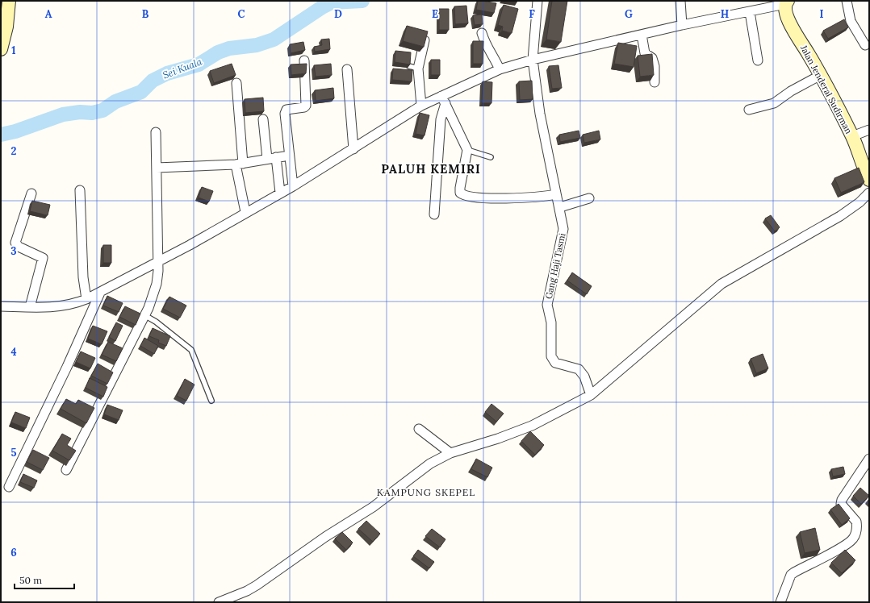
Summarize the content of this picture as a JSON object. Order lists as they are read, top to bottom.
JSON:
{
  "streets": {
    "main road": ["Jalan Jenderal Sudirman"],
    "street": ["Gang Haji Tasmi"]
  },
  "districts": ["PALUH KEMIRI", "KAMPUNG SKEPEL"],
  "water": ["Sei Kuala"],
  "scale_bar": "50 m",
  "grid": {
    "columns": [
      "A",
      "B",
      "C",
      "D",
      "E",
      "F",
      "G",
      "H",
      "I"
    ],
    "rows": [
      "1",
      "2",
      "3",
      "4",
      "5",
      "6"
    ]
  }
}
